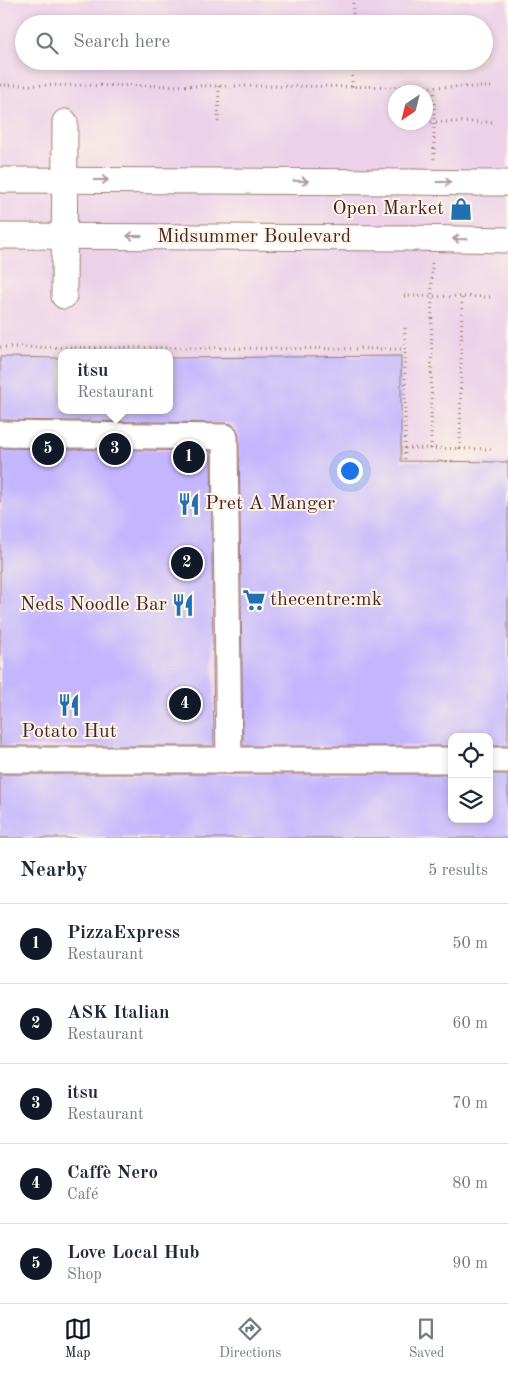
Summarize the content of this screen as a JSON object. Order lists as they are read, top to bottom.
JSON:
{
  "streets": {
    "street": ["Midsummer Boulevard"]
  },
  "places": {
    "shop": ["Open Market"],
    "restaurant": ["Pret A Manger", "Neds Noodle Bar", "Potato Hut"],
    "supermarket": ["thecentre:mk"]
  },
  "north": "bottom left",
  "page": {
    "search": "Search here",
    "popup": ["itsu", "Restaurant"],
    "pins": [
      "3",
      "5",
      "1",
      "2",
      "4"
    ],
    "heading": ["Nearby", "5 results"],
    "list": [
      {
        "mark": "1",
        "name": "PizzaExpress",
        "note": "Restaurant",
        "value": "50 m"
      },
      {
        "mark": "2",
        "name": "ASK Italian",
        "note": "Restaurant",
        "value": "60 m"
      },
      {
        "mark": "3",
        "name": "itsu",
        "note": "Restaurant",
        "value": "70 m"
      },
      {
        "mark": "4",
        "name": "Caffè Nero",
        "note": "Café",
        "value": "80 m"
      },
      {
        "mark": "5",
        "name": "Love Local Hub",
        "note": "Shop",
        "value": "90 m"
      }
    ],
    "nav": ["Map", "Directions", "Saved"]
  }
}
